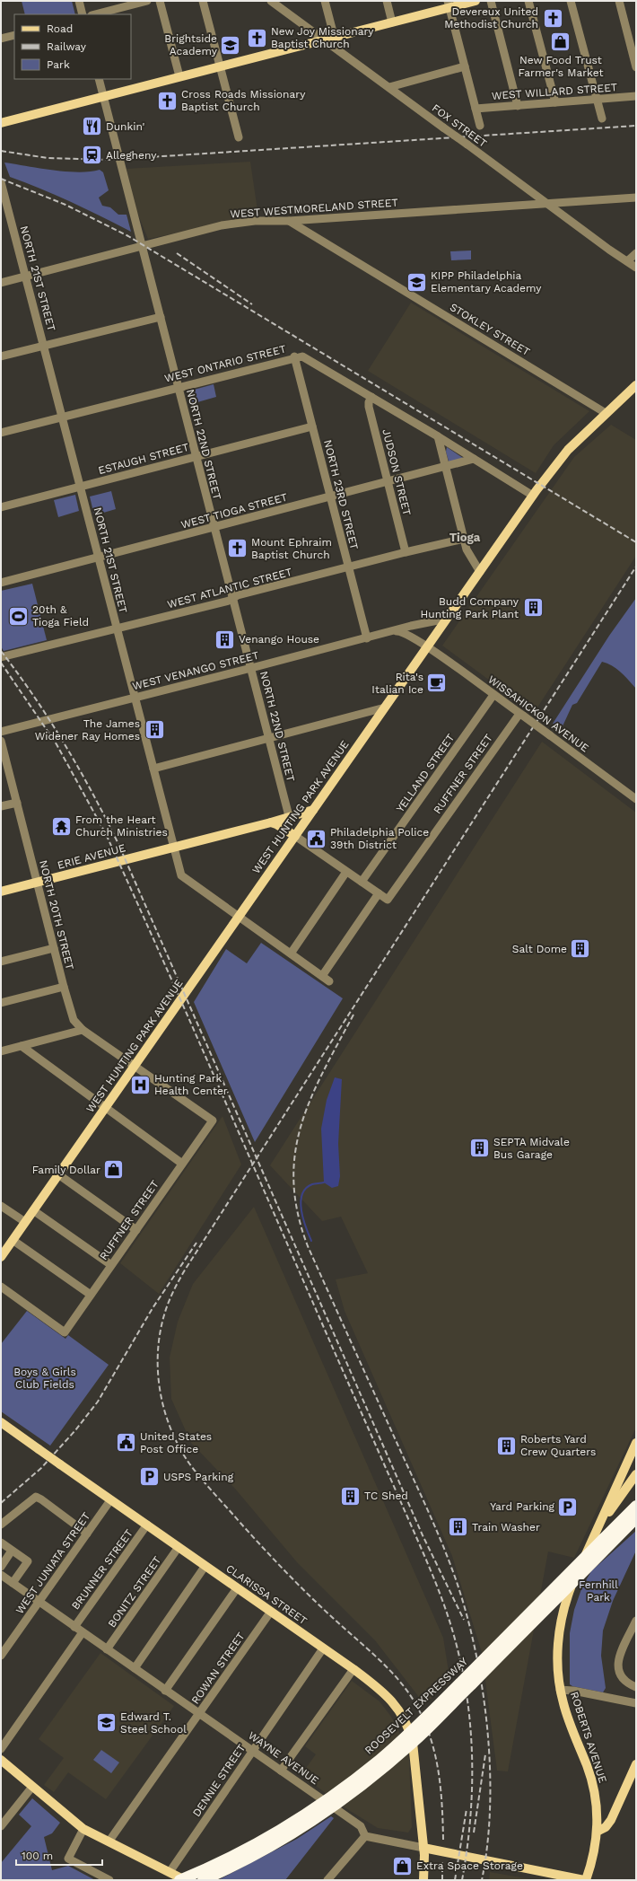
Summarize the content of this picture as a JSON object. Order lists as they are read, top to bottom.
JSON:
{
  "streets": {
    "highway": ["ROOSEVELT EXPRESSWAY"],
    "main road": [
      "WEST HUNTING PARK AVENUE",
      "ERIE AVENUE",
      "CLARISSA STREET",
      "ROBERTS AVENUE"
    ],
    "street": [
      "WEST WILLARD STREET",
      "FOX STREET",
      "WEST WESTMORELAND STREET",
      "NORTH 21ST STREET",
      "STOKLEY STREET",
      "WEST ONTARIO STREET",
      "NORTH 22ND STREET",
      "ESTAUGH STREET",
      "JUDSON STREET",
      "NORTH 23RD STREET",
      "WEST TIOGA STREET",
      "WEST ATLANTIC STREET",
      "WEST VENANGO STREET",
      "WISSAHICKON AVENUE",
      "YELLAND STREET",
      "RUFFNER STREET",
      "NORTH 20TH STREET",
      "WEST JUNIATA STREET",
      "BRUNNER STREET",
      "BONITZ STREET",
      "ROWAN STREET",
      "WAYNE AVENUE",
      "DENNIE STREET"
    ]
  },
  "crossings": [
    ["FOX STREET", "WEST WESTMORELAND STREET"],
    ["WEST WESTMORELAND STREET", "NORTH 21ST STREET"],
    ["WEST WESTMORELAND STREET", "STOKLEY STREET"],
    ["WEST WESTMORELAND STREET", "NORTH 22ND STREET"],
    ["NORTH 21ST STREET", "WEST ONTARIO STREET"],
    ["NORTH 21ST STREET", "ESTAUGH STREET"],
    ["NORTH 21ST STREET", "WEST TIOGA STREET"],
    ["NORTH 21ST STREET", "WEST ATLANTIC STREET"],
    ["NORTH 21ST STREET", "WEST VENANGO STREET"],
    ["NORTH 21ST STREET", "WEST HUNTING PARK AVENUE"],
    ["NORTH 21ST STREET", "ERIE AVENUE"],
    ["STOKLEY STREET", "WEST HUNTING PARK AVENUE"],
    ["WEST ONTARIO STREET", "NORTH 22ND STREET"],
    ["WEST ONTARIO STREET", "JUDSON STREET"],
    ["WEST ONTARIO STREET", "NORTH 23RD STREET"],
    ["WEST ONTARIO STREET", "WEST TIOGA STREET"],
    ["WEST ONTARIO STREET", "WEST HUNTING PARK AVENUE"],
    ["NORTH 22ND STREET", "ESTAUGH STREET"],
    ["NORTH 22ND STREET", "WEST TIOGA STREET"],
    ["NORTH 22ND STREET", "WEST ATLANTIC STREET"],
    ["NORTH 22ND STREET", "WEST VENANGO STREET"],
    ["NORTH 22ND STREET", "ERIE AVENUE"],
    ["ESTAUGH STREET", "NORTH 23RD STREET"],
    ["JUDSON STREET", "WEST TIOGA STREET"],
    ["JUDSON STREET", "WEST ATLANTIC STREET"],
    ["NORTH 23RD STREET", "WEST TIOGA STREET"],
    ["NORTH 23RD STREET", "WEST ATLANTIC STREET"],
    ["NORTH 23RD STREET", "WEST VENANGO STREET"],
    ["WEST VENANGO STREET", "WEST HUNTING PARK AVENUE"],
    ["WISSAHICKON AVENUE", "YELLAND STREET"],
    ["WISSAHICKON AVENUE", "RUFFNER STREET"],
    ["WISSAHICKON AVENUE", "WEST HUNTING PARK AVENUE"],
    ["RUFFNER STREET", "NORTH 20TH STREET"],
    ["WEST HUNTING PARK AVENUE", "ERIE AVENUE"],
    ["WEST HUNTING PARK AVENUE", "NORTH 20TH STREET"],
    ["ERIE AVENUE", "NORTH 20TH STREET"],
    ["WEST JUNIATA STREET", "CLARISSA STREET"],
    ["WEST JUNIATA STREET", "WAYNE AVENUE"],
    ["BRUNNER STREET", "CLARISSA STREET"],
    ["BRUNNER STREET", "WAYNE AVENUE"],
    ["BONITZ STREET", "CLARISSA STREET"],
    ["BONITZ STREET", "WAYNE AVENUE"],
    ["CLARISSA STREET", "ROWAN STREET"],
    ["CLARISSA STREET", "DENNIE STREET"],
    ["ROWAN STREET", "WAYNE AVENUE"],
    ["WAYNE AVENUE", "DENNIE STREET"]
  ],
  "districts": ["Tioga"],
  "parks": ["Boys & Girls Club Fields", "Fernhill Park"],
  "places": {
    "church": [
      "Devereux United Methodist Church",
      "New Joy Missionary Baptist Church",
      "Cross Roads Missionary Baptist Church",
      "Mount Ephraim Baptist Church"
    ],
    "shop": ["New Food Trust Farmer's Market", "Family Dollar", "Extra Space Storage"],
    "school or university": ["Brightside Academy", "KIPP Philadelphia Elementary Academy", "Edward T. Steel School"],
    "restaurant": ["Dunkin'"],
    "station": ["Allegheny"],
    "building": [
      "Budd Company Hunting Park Plant",
      "Venango House",
      "The James Widener Ray Homes",
      "Salt Dome",
      "SEPTA Midvale Bus Garage",
      "Roberts Yard Crew Quarters",
      "TC Shed",
      "Train Washer"
    ],
    "sports": ["20th & Tioga Field"],
    "cafe": ["Rita's Italian Ice"],
    "temple": ["From the Heart Church Ministries"],
    "public building": ["Philadelphia Police 39th District", "United States Post Office"],
    "hospital": ["Hunting Park Health Center"],
    "parking": ["USPS Parking", "Yard Parking"]
  },
  "legend": ["Road", "Railway", "Park"],
  "scale_bar": "100 m"
}
